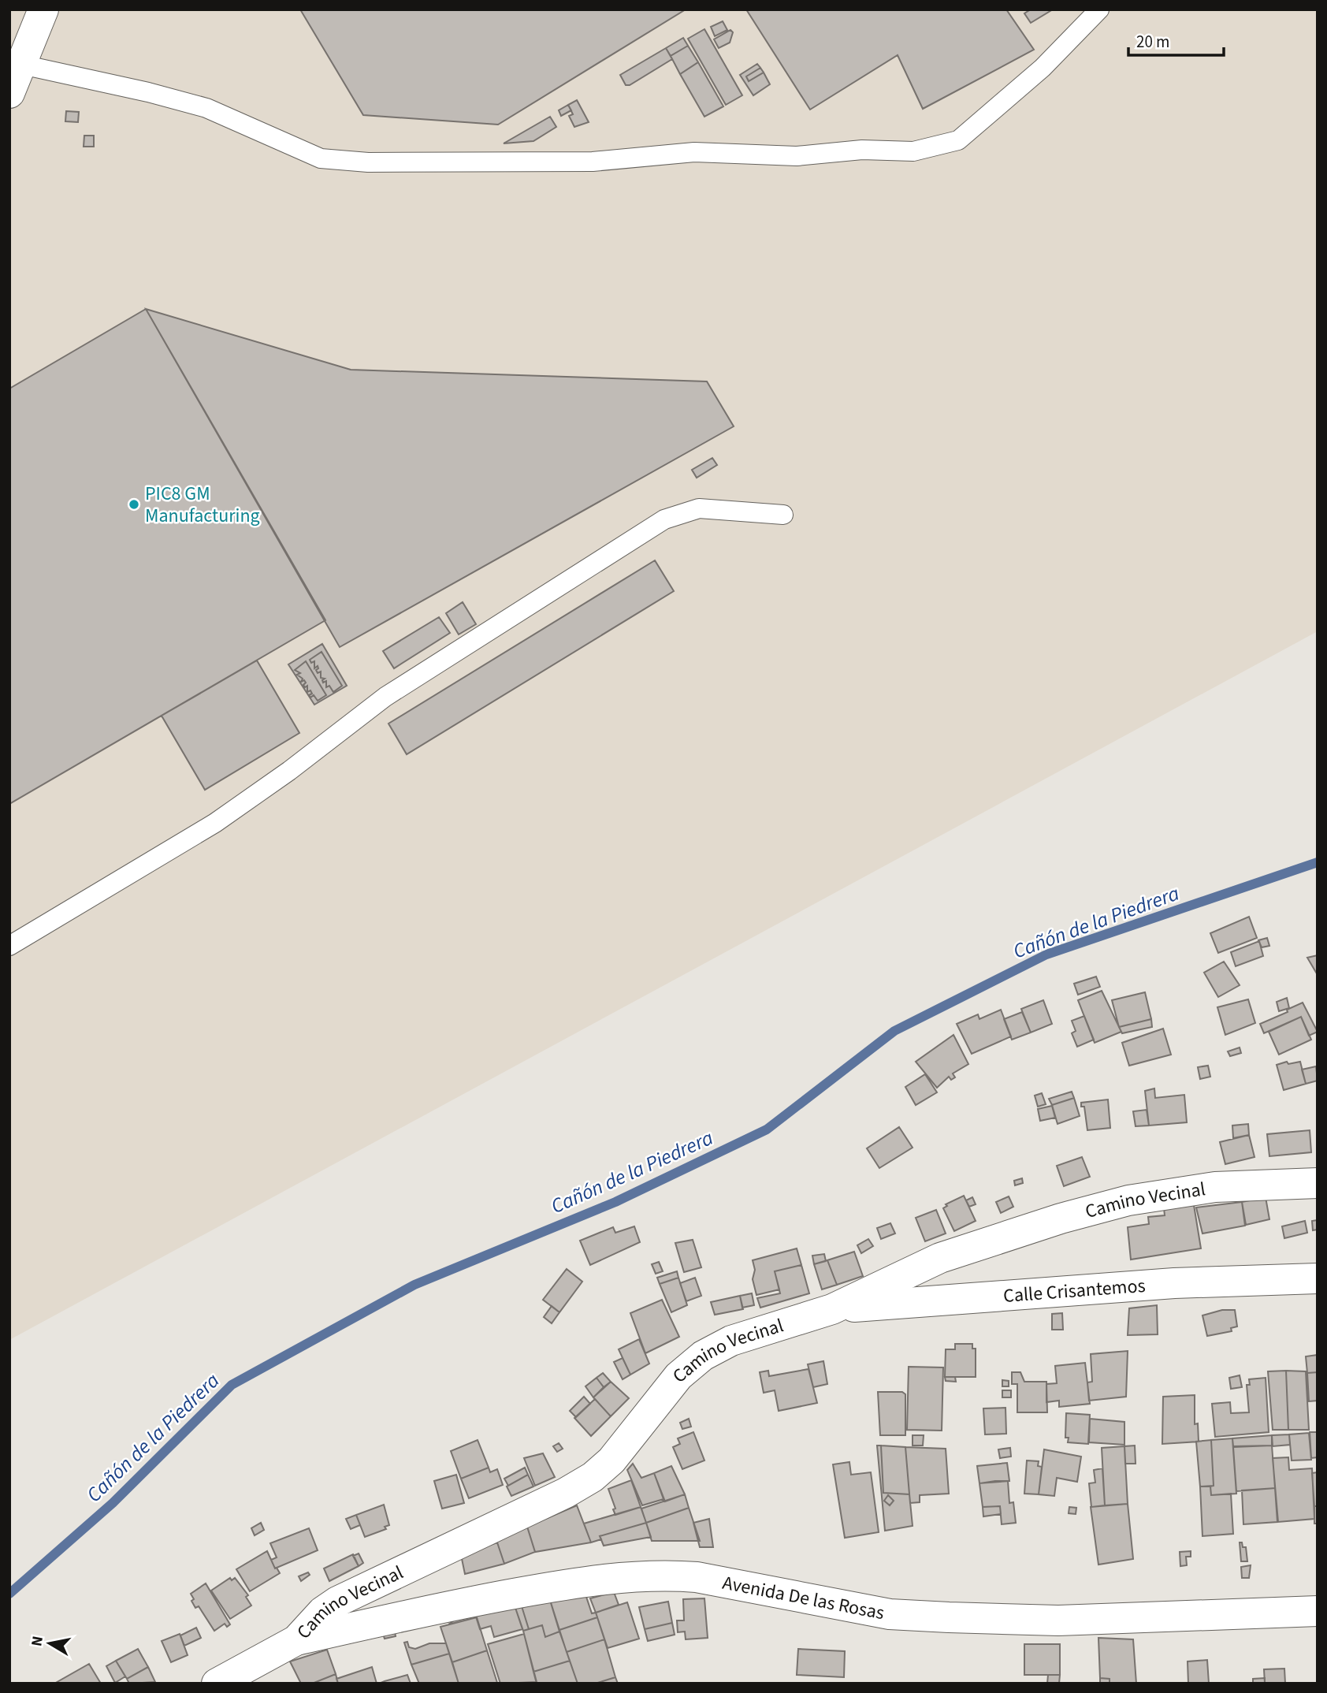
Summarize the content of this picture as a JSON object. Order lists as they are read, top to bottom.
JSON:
{
  "streets": {
    "street": ["Camino Vecinal", "Calle Crisantemos", "Avenida De las Rosas"]
  },
  "crossings": [
    ["Camino Vecinal", "Calle Crisantemos"],
    ["Camino Vecinal", "Avenida De las Rosas"]
  ],
  "water": ["Cañón de la Piedrera"],
  "places": ["PIC8 GM Manufacturing"],
  "scale_bar": "20 m",
  "north": "left"
}
